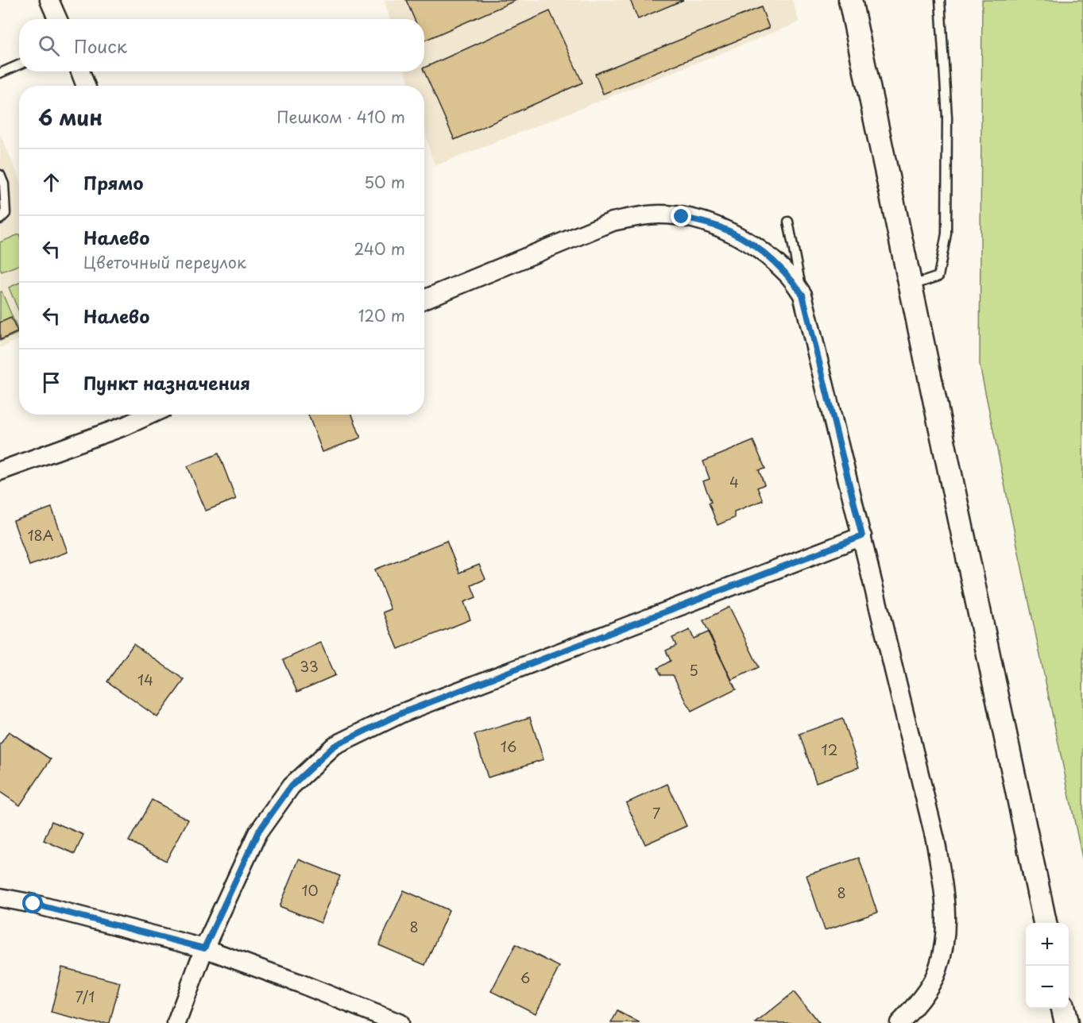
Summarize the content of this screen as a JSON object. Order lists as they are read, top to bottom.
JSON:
{
  "house_numbers": [
    "4",
    "18А",
    "33",
    "5",
    "14",
    "16",
    "12",
    "7",
    "10",
    "8",
    "8",
    "6",
    "7/1"
  ],
  "page": {
    "search": "Поиск",
    "heading": ["6 мин", "Пешком · 410 m"],
    "list": [
      ["Прямо", "50 m"],
      ["Налево", "Цветочный переулок", "240 m"],
      ["Налево", "120 m"],
      "Пункт назначения"
    ],
    "map_buttons": ["+", "−"]
  }
}
